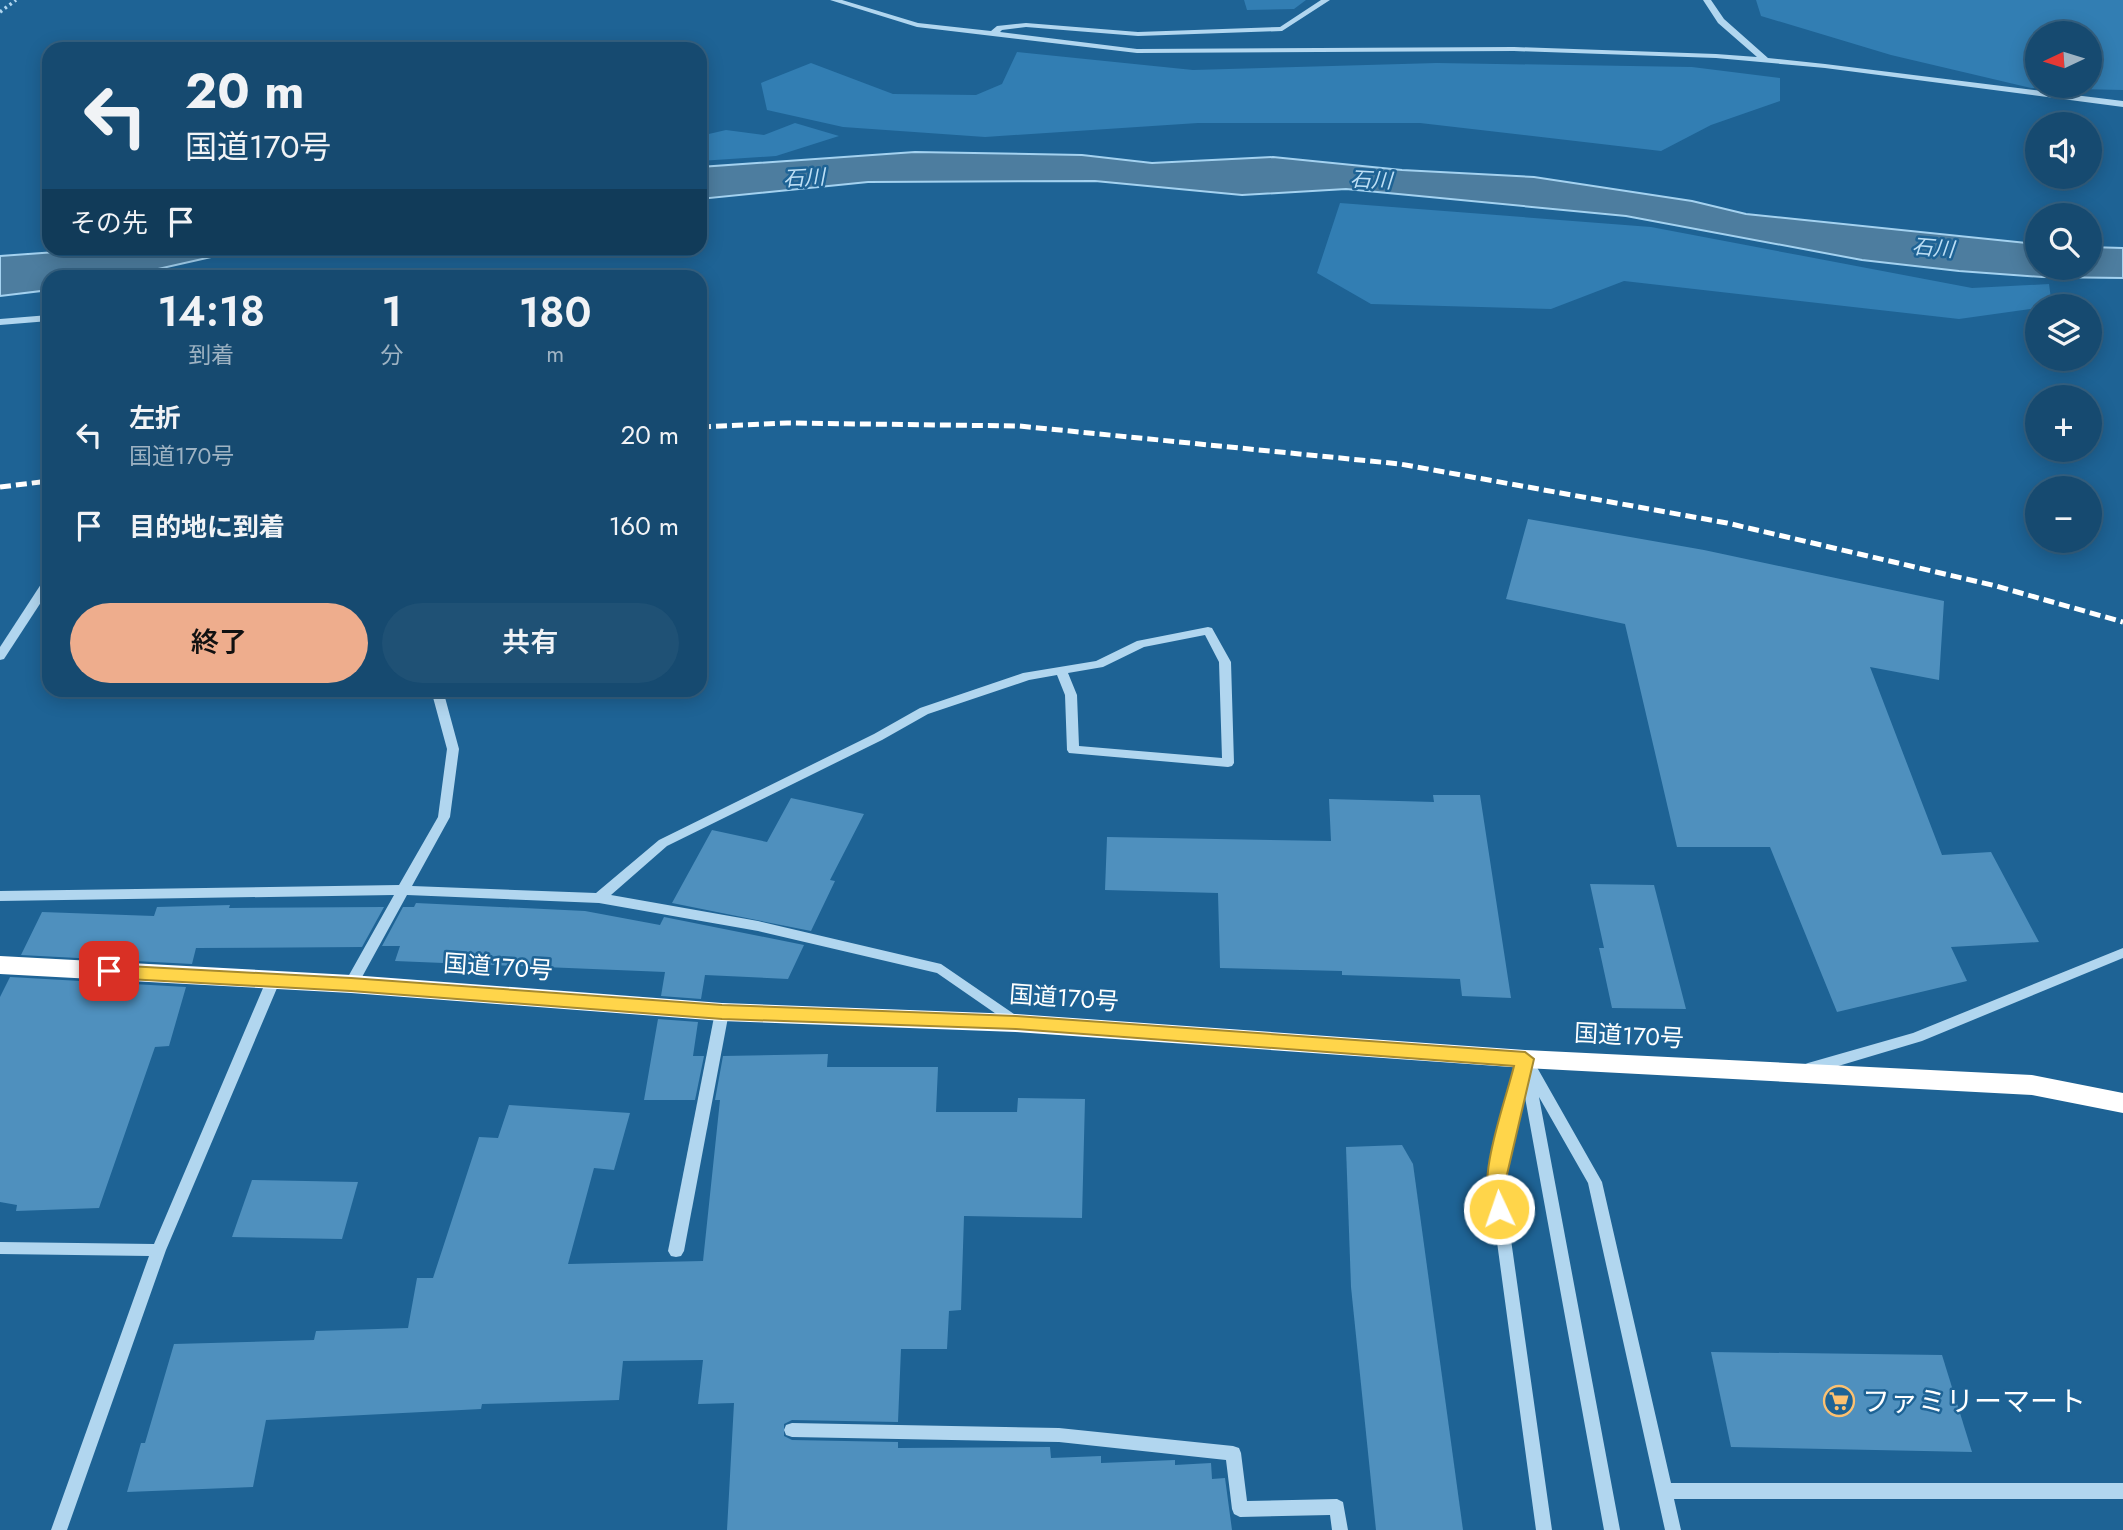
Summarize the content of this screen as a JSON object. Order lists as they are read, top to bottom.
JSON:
{
  "streets": {
    "highway": ["国道170号"]
  },
  "water": ["石川"],
  "places": {
    "supermarket": ["ファミリーマート"]
  },
  "north": "left",
  "page": {
    "map_buttons": ["+", "−"],
    "turn": ["20 m", "国道170号"],
    "then": "その先",
    "eta": [
      "14:18",
      "到着",
      "1",
      "分",
      "180",
      "m"
    ],
    "list": [
      {
        "name": "左折",
        "note": "国道170号",
        "value": "20 m"
      },
      {
        "name": "目的地に到着",
        "value": "160 m"
      }
    ],
    "buttons": ["終了", "共有"]
  }
}
